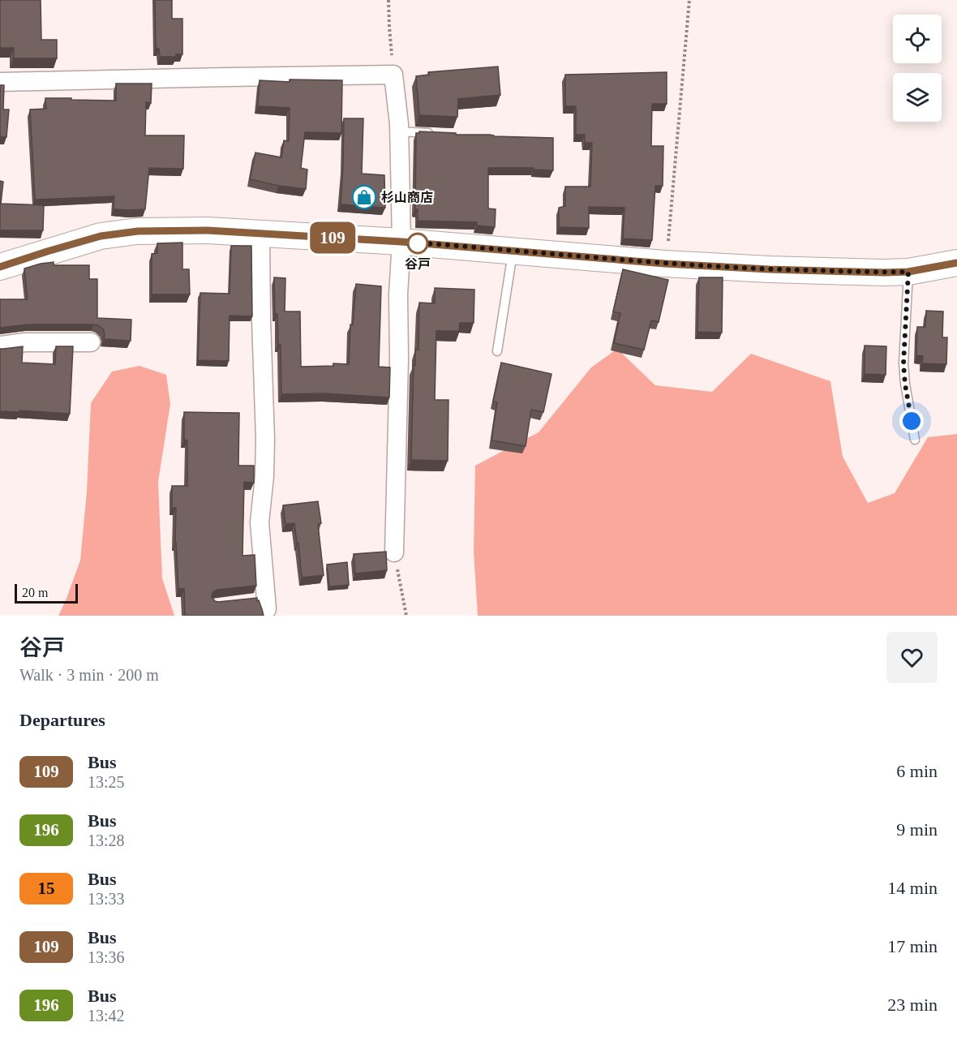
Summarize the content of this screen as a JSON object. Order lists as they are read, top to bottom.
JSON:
{
  "places": {
    "shop": ["杉山商店"],
    "other": ["谷戸"]
  },
  "lines": ["bus line 109"],
  "scale_bar": "20 m",
  "page": {
    "on_map": "109",
    "scale": "20 m",
    "heading": [
      ["谷戸", "Walk · 3 min · 200 m"],
      "Departures"
    ],
    "list": [
      {
        "mark": "109",
        "name": "Bus",
        "note": "13:25",
        "value": "6 min"
      },
      {
        "mark": "196",
        "name": "Bus",
        "note": "13:28",
        "value": "9 min"
      },
      {
        "mark": "15",
        "name": "Bus",
        "note": "13:33",
        "value": "14 min"
      },
      {
        "mark": "109",
        "name": "Bus",
        "note": "13:36",
        "value": "17 min"
      },
      {
        "mark": "196",
        "name": "Bus",
        "note": "13:42",
        "value": "23 min"
      }
    ]
  }
}
